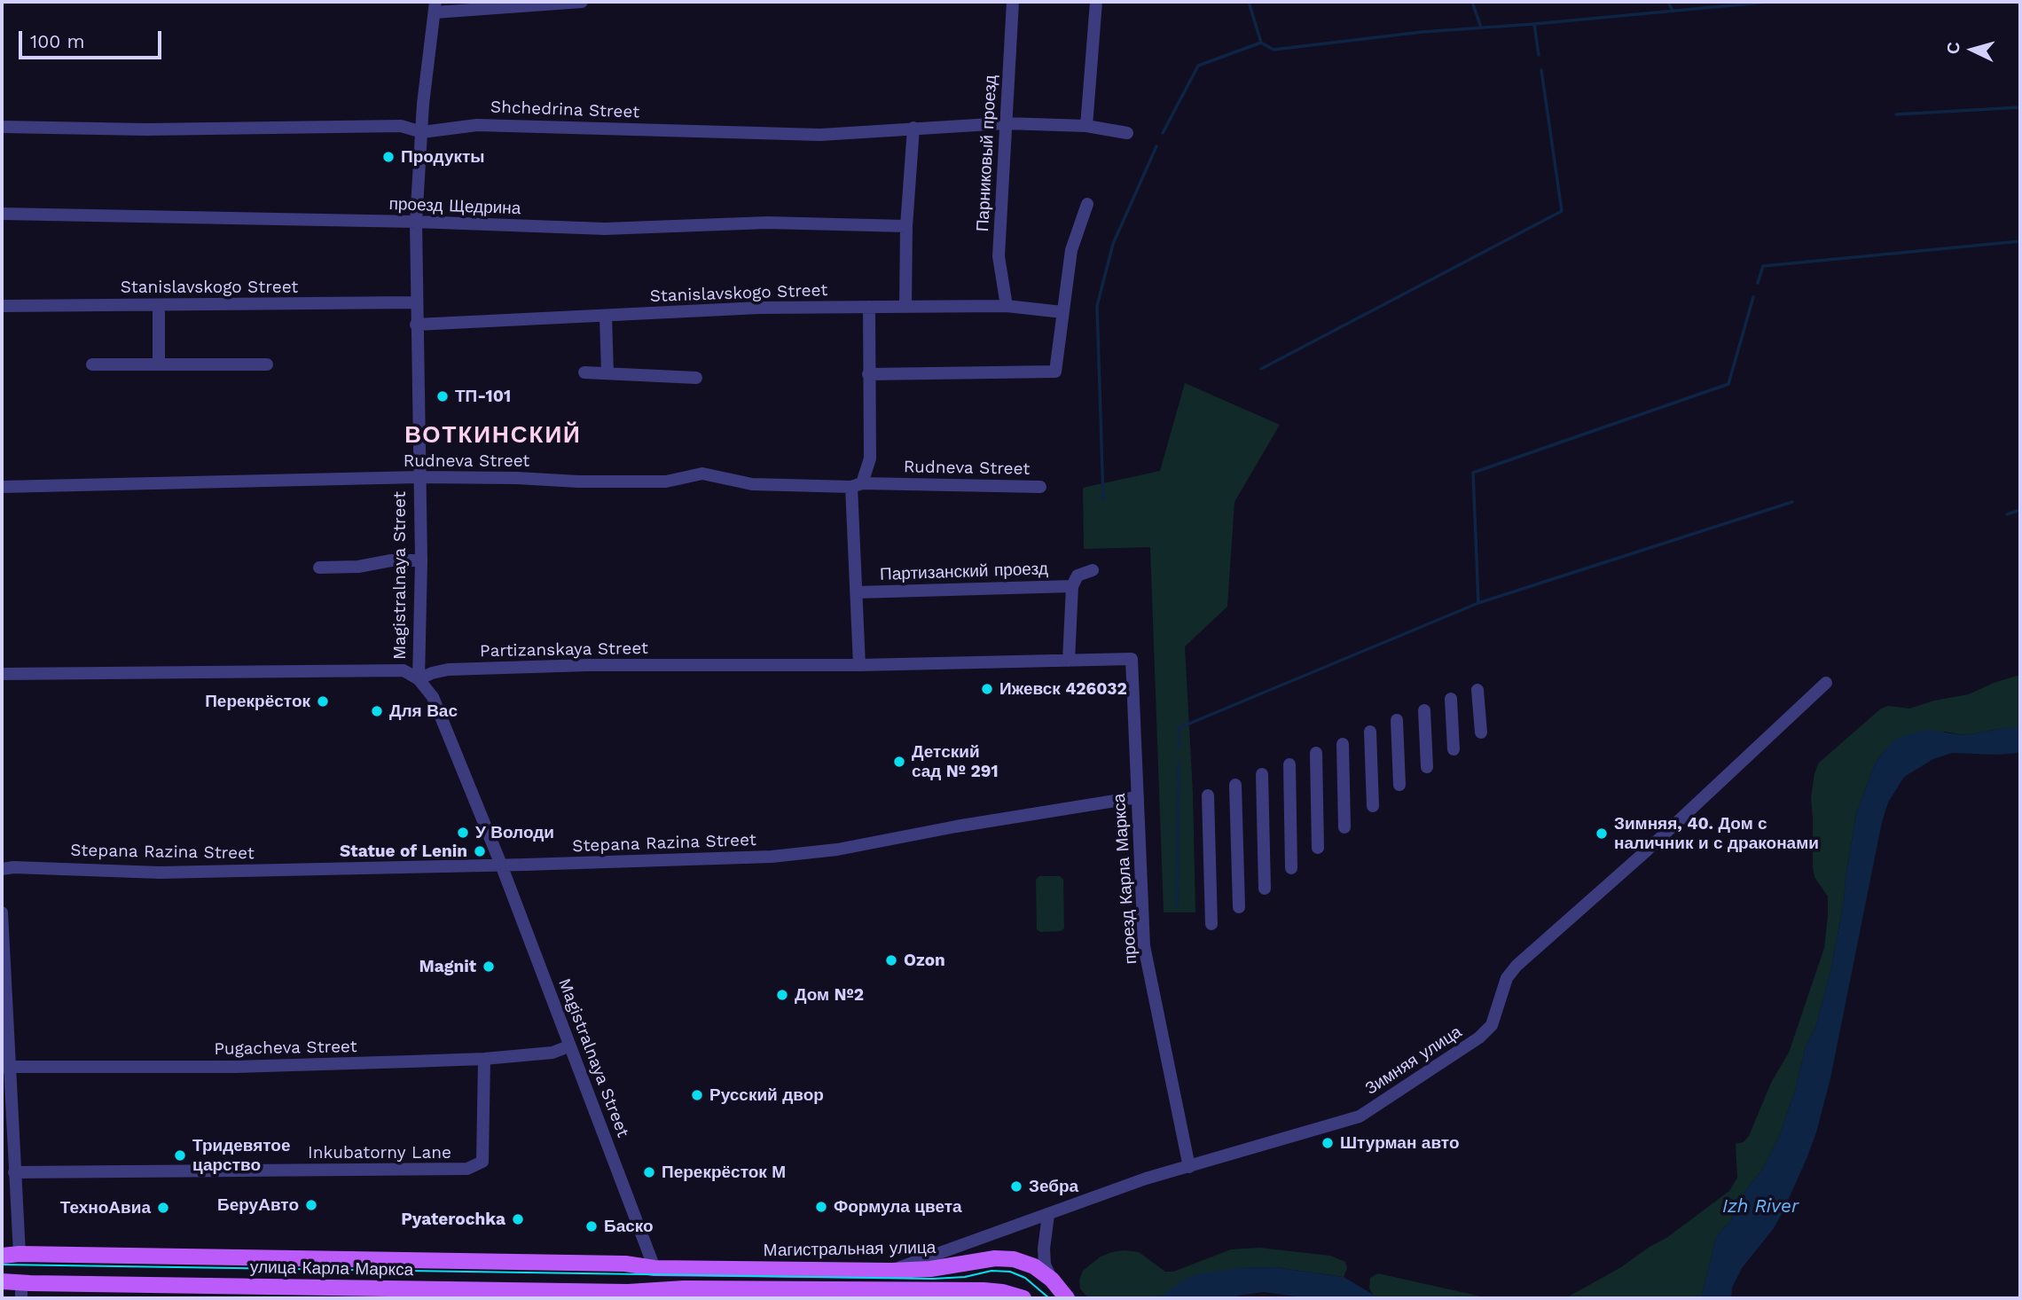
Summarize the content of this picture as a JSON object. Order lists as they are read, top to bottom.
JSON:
{
  "streets": {
    "main road": ["Magistralnaya Street", "Магистральная улица", "улица Карла Маркса"],
    "street": [
      "Shchedrina Street",
      "Парниковый проезд",
      "проезд Щедрина",
      "Stanislavskogo Street",
      "Rudneva Street",
      "Партизанский проезд",
      "Partizanskaya Street",
      "Stepana Razina Street",
      "проезд Карла Маркса",
      "Pugacheva Street",
      "Зимняя улица",
      "Inkubatorny Lane"
    ]
  },
  "crossings": [
    ["Shchedrina Street", "Парниковый проезд"],
    ["Shchedrina Street", "Magistralnaya Street"],
    ["Парниковый проезд", "Stanislavskogo Street"],
    ["проезд Щедрина", "Magistralnaya Street"],
    ["Stanislavskogo Street", "Партизанский проезд"],
    ["Stanislavskogo Street", "Magistralnaya Street"],
    ["Rudneva Street", "Партизанский проезд"],
    ["Rudneva Street", "Magistralnaya Street"],
    ["Партизанский проезд", "Partizanskaya Street"],
    ["Magistralnaya Street", "Partizanskaya Street"],
    ["Magistralnaya Street", "Stepana Razina Street"],
    ["Magistralnaya Street", "Pugacheva Street"],
    ["Magistralnaya Street", "Магистральная улица"],
    ["Magistralnaya Street", "улица Карла Маркса"],
    ["Partizanskaya Street", "проезд Карла Маркса"],
    ["Stepana Razina Street", "проезд Карла Маркса"],
    ["проезд Карла Маркса", "Зимняя улица"],
    ["Pugacheva Street", "Inkubatorny Lane"],
    ["Зимняя улица", "Магистральная улица"],
    ["Магистральная улица", "улица Карла Маркса"]
  ],
  "districts": ["ВОТКИНСКИЙ"],
  "water": ["Izh River"],
  "places": [
    "Продукты",
    "ТП-101",
    "Ижевск 426032",
    "Перекрёсток",
    "Для Вас",
    "Детский сад № 291",
    "У Володи",
    "Зимняя, 40. Дом с наличник и с драконами",
    "Statue of Lenin",
    "Ozon",
    "Magnit",
    "Дом №2",
    "Русский двор",
    "Штурман авто",
    "Тридевятое царство",
    "Перекрёсток М",
    "Зебра",
    "БеруАвто",
    "Формула цвета",
    "ТехноАвиа",
    "Pyaterochka",
    "Баско"
  ],
  "scale_bar": "100 m",
  "north": "left"
}
